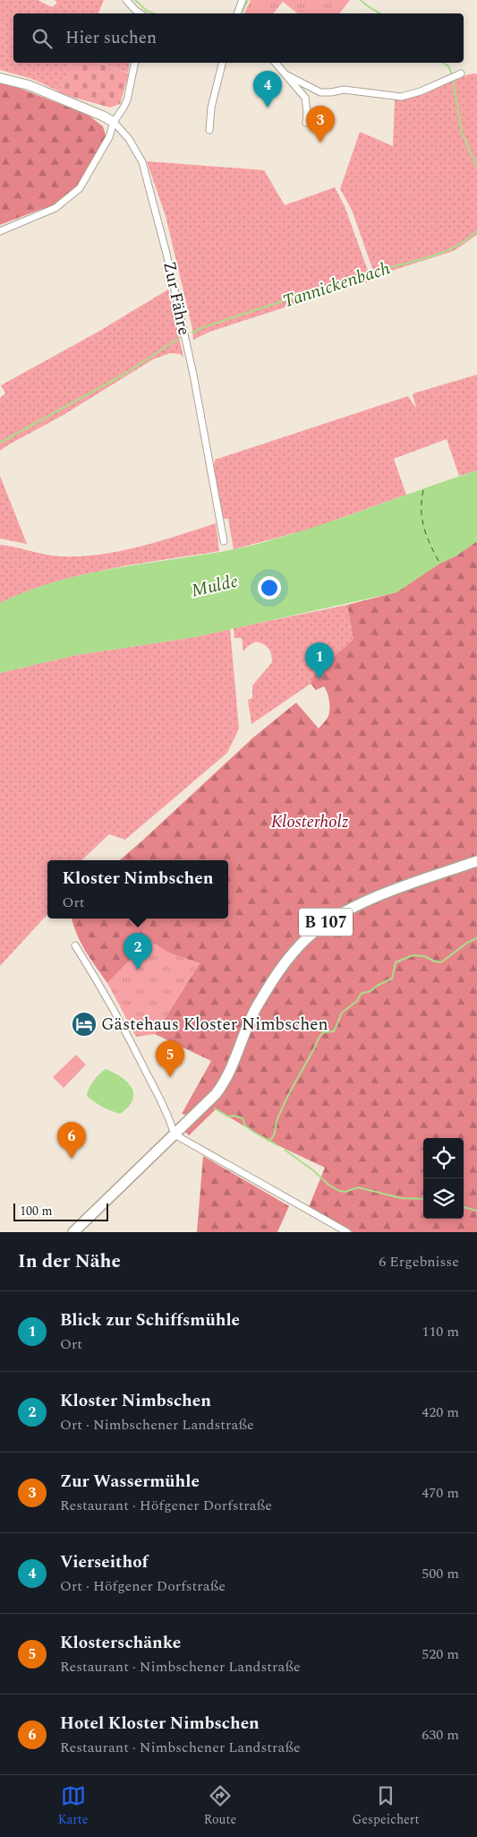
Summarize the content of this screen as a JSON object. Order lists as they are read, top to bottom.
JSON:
{
  "streets": {
    "main road": ["B 107"],
    "street": ["Zur Fähre"]
  },
  "water": ["Tannickenbach", "Mulde"],
  "parks": ["Klosterholz"],
  "places": {
    "hotel": ["Gästehaus Kloster Nimbschen"]
  },
  "scale_bar": "100 m",
  "page": {
    "search": "Hier suchen",
    "pins": [
      "4",
      "3",
      "1",
      "2",
      "5",
      "6"
    ],
    "popup": ["Kloster Nimbschen", "Ort"],
    "scale": "100 m",
    "heading": ["In der Nähe", "6 Ergebnisse"],
    "list": [
      {
        "mark": "1",
        "name": "Blick zur Schiffsmühle",
        "note": "Ort",
        "value": "110 m"
      },
      {
        "mark": "2",
        "name": "Kloster Nimbschen",
        "note": "Ort · Nimbschener Landstraße",
        "value": "420 m"
      },
      {
        "mark": "3",
        "name": "Zur Wassermühle",
        "note": "Restaurant · Höfgener Dorfstraße",
        "value": "470 m"
      },
      {
        "mark": "4",
        "name": "Vierseithof",
        "note": "Ort · Höfgener Dorfstraße",
        "value": "500 m"
      },
      {
        "mark": "5",
        "name": "Klosterschänke",
        "note": "Restaurant · Nimbschener Landstraße",
        "value": "520 m"
      },
      {
        "mark": "6",
        "name": "Hotel Kloster Nimbschen",
        "note": "Restaurant · Nimbschener Landstraße",
        "value": "630 m"
      }
    ],
    "nav": ["Karte", "Route", "Gespeichert"]
  }
}
